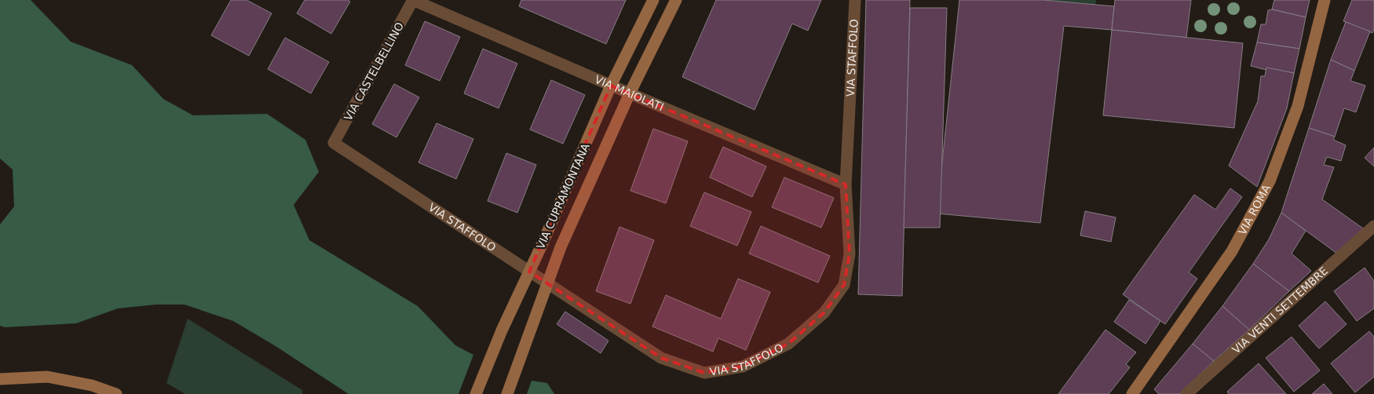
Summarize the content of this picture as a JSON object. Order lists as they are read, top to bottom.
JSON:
{
  "streets": {
    "main road": ["VIA CUPRAMONTANA", "VIA ROMA"],
    "street": [
      "VIA STAFFOLO",
      "VIA CASTELBELLINO",
      "VIA MAIOLATI",
      "VIA VENTI SETTEMBRE"
    ]
  },
  "crossings": [
    ["VIA STAFFOLO", "VIA CASTELBELLINO"],
    ["VIA STAFFOLO", "VIA MAIOLATI"],
    ["VIA CASTELBELLINO", "VIA MAIOLATI"],
    ["VIA MAIOLATI", "VIA CUPRAMONTANA"]
  ]
}
